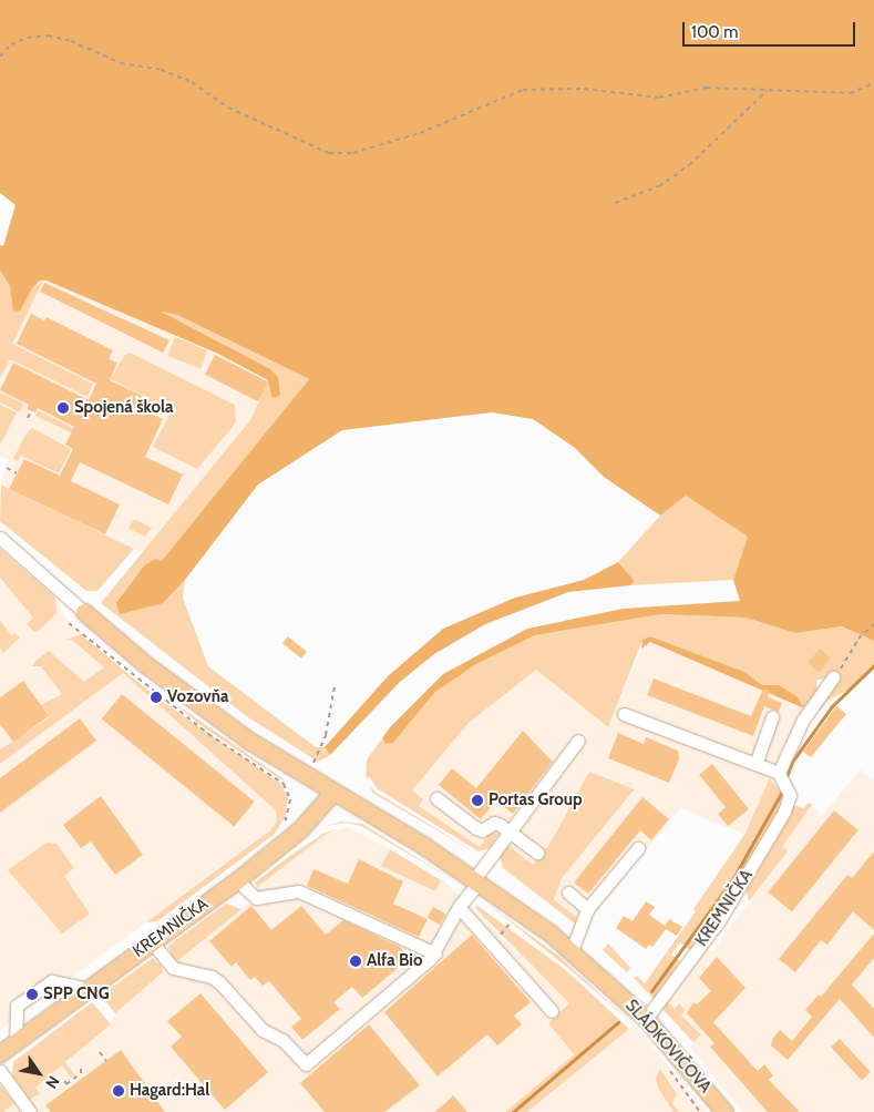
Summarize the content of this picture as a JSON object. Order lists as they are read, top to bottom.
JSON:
{
  "streets": {
    "main road": ["KREMNIČKA", "SLÁDKOVIČOVA"]
  },
  "crossings": [
    ["KREMNIČKA", "SLÁDKOVIČOVA"]
  ],
  "places": [
    "Spojená škola",
    "Vozovňa",
    "Portas Group",
    "Alfa Bio",
    "SPP CNG",
    "Hagard:Hal"
  ],
  "scale_bar": "100 m",
  "north": "bottom right"
}
